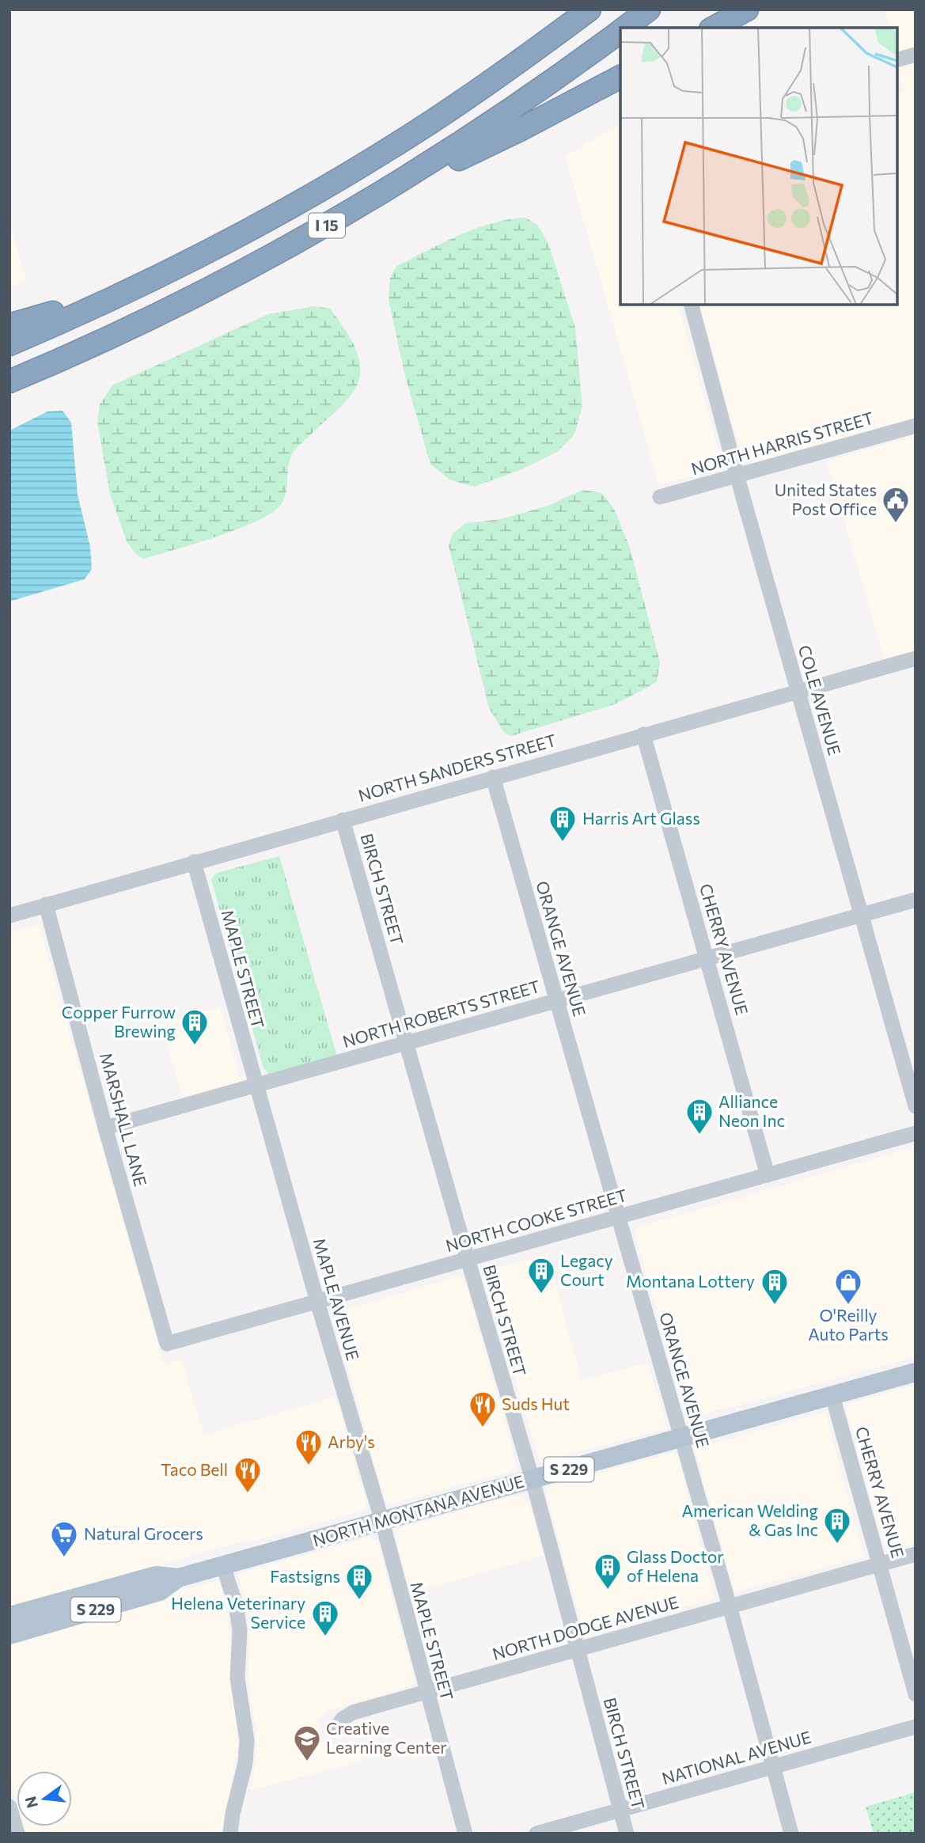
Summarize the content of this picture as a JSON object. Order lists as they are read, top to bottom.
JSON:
{
  "streets": {
    "highway": ["I 15"],
    "main road": ["S 229", "NORTH MONTANA AVENUE"],
    "street": [
      "NORTH HARRIS STREET",
      "COLE AVENUE",
      "NORTH SANDERS STREET",
      "BIRCH STREET",
      "ORANGE AVENUE",
      "CHERRY AVENUE",
      "MAPLE STREET",
      "NORTH ROBERTS STREET",
      "MARSHALL LANE",
      "NORTH COOKE STREET",
      "MAPLE AVENUE",
      "NORTH DODGE AVENUE",
      "NATIONAL AVENUE"
    ]
  },
  "crossings": [
    ["NORTH HARRIS STREET", "COLE AVENUE"],
    ["COLE AVENUE", "NORTH SANDERS STREET"],
    ["COLE AVENUE", "NORTH ROBERTS STREET"],
    ["NORTH SANDERS STREET", "BIRCH STREET"],
    ["NORTH SANDERS STREET", "ORANGE AVENUE"],
    ["NORTH SANDERS STREET", "CHERRY AVENUE"],
    ["NORTH SANDERS STREET", "MAPLE STREET"],
    ["NORTH SANDERS STREET", "MARSHALL LANE"],
    ["BIRCH STREET", "NORTH ROBERTS STREET"],
    ["BIRCH STREET", "NORTH COOKE STREET"],
    ["BIRCH STREET", "NORTH MONTANA AVENUE"],
    ["BIRCH STREET", "NORTH DODGE AVENUE"],
    ["BIRCH STREET", "NATIONAL AVENUE"],
    ["ORANGE AVENUE", "NORTH ROBERTS STREET"],
    ["ORANGE AVENUE", "NORTH COOKE STREET"],
    ["ORANGE AVENUE", "NORTH MONTANA AVENUE"],
    ["ORANGE AVENUE", "NORTH DODGE AVENUE"],
    ["ORANGE AVENUE", "NATIONAL AVENUE"],
    ["CHERRY AVENUE", "NORTH ROBERTS STREET"],
    ["CHERRY AVENUE", "NORTH COOKE STREET"],
    ["CHERRY AVENUE", "NORTH MONTANA AVENUE"],
    ["CHERRY AVENUE", "NORTH DODGE AVENUE"],
    ["MAPLE STREET", "NORTH ROBERTS STREET"],
    ["MAPLE STREET", "MAPLE AVENUE"],
    ["MAPLE STREET", "NORTH MONTANA AVENUE"],
    ["MAPLE STREET", "NORTH DODGE AVENUE"],
    ["NORTH ROBERTS STREET", "MARSHALL LANE"],
    ["NORTH ROBERTS STREET", "MAPLE AVENUE"],
    ["MARSHALL LANE", "NORTH COOKE STREET"],
    ["NORTH COOKE STREET", "MAPLE AVENUE"],
    ["MAPLE AVENUE", "NORTH MONTANA AVENUE"]
  ],
  "places": {
    "public building": ["United States Post Office"],
    "building": [
      "Harris Art Glass",
      "Copper Furrow Brewing",
      "Alliance Neon Inc",
      "Legacy Court",
      "Montana Lottery",
      "American Welding & Gas Inc",
      "Glass Doctor of Helena",
      "Fastsigns",
      "Helena Veterinary Service"
    ],
    "shop": ["O'Reilly Auto Parts"],
    "restaurant": ["Suds Hut", "Arby's", "Taco Bell"],
    "supermarket": ["Natural Grocers"],
    "school or university": ["Creative Learning Center"]
  },
  "north": "left"
}
